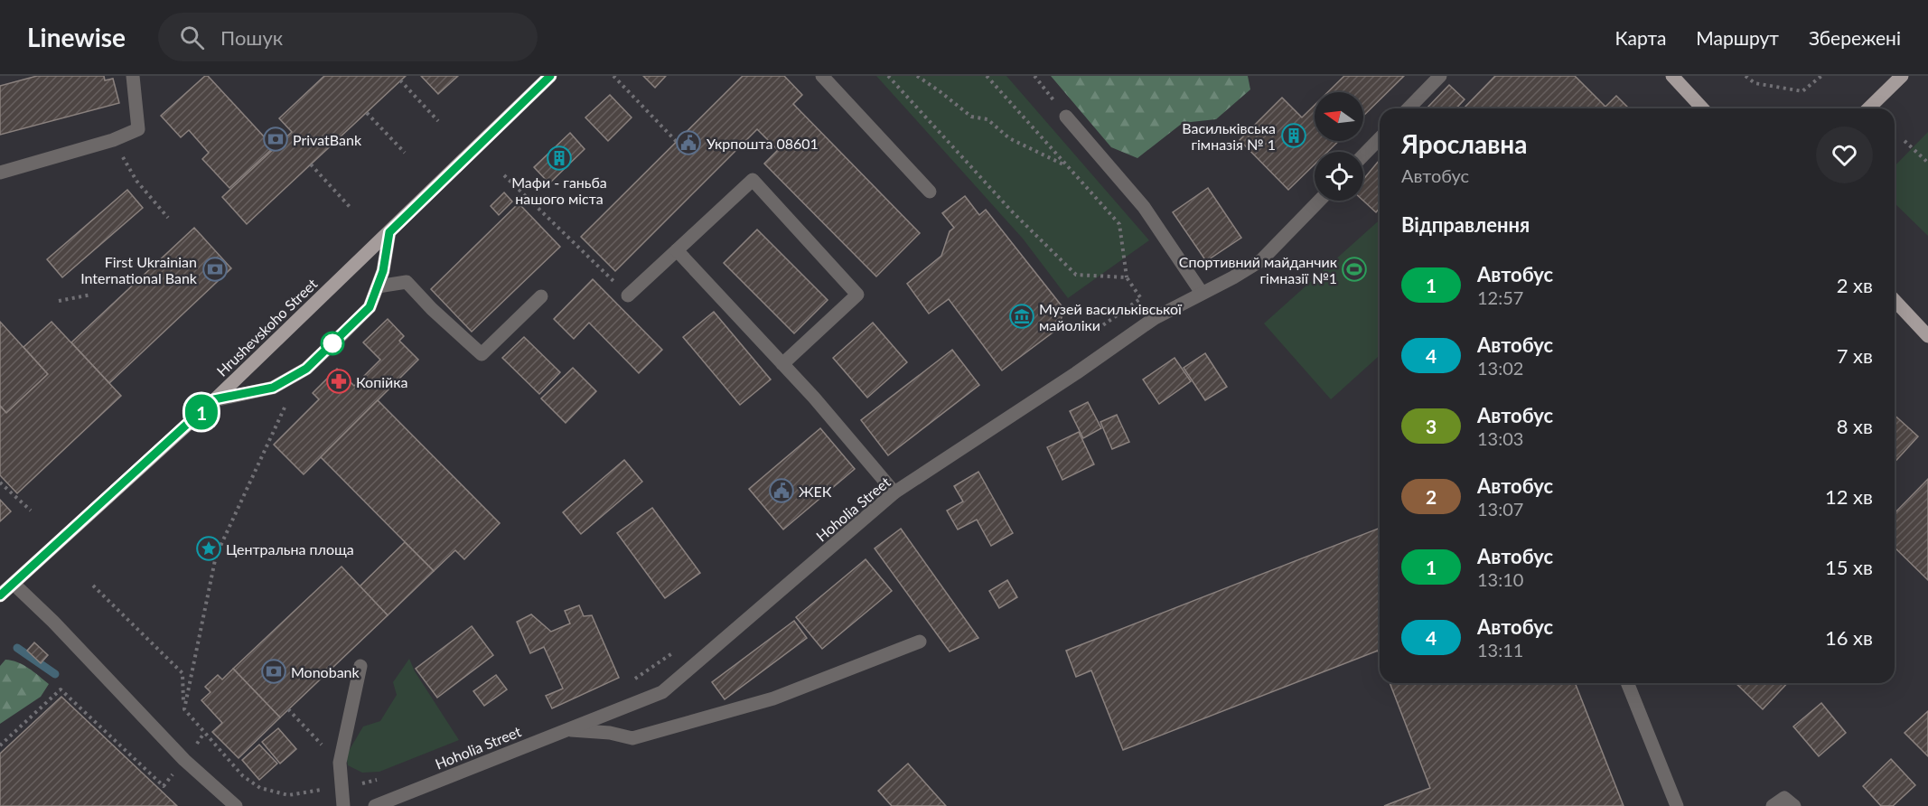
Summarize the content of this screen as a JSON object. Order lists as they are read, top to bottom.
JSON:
{
  "streets": {
    "main road": ["Hrushevskoho Street"],
    "street": ["Hoholia Street"]
  },
  "places": {
    "building": ["Васильківська гімназія № 1", "Мафи - ганьба нашого міста"],
    "bank": ["PrivatBank", "First Ukrainian International Bank", "Monobank"],
    "public building": ["Укрпошта 08601", "ЖЕК"],
    "sports": ["Спортивний майданчик гімназії №1"],
    "museum": ["Музей васильківської майоліки"],
    "pharmacy": ["Копійка"],
    "place": ["Центральна площа"]
  },
  "lines": ["bus line 1"],
  "north": "left",
  "page": {
    "header": "Linewise",
    "search": "Пошук",
    "nav": ["Карта", "Маршрут", "Збережені"],
    "on_map": "1",
    "heading": [
      ["Ярославна", "Автобус"],
      "Відправлення"
    ],
    "list": [
      {
        "mark": "1",
        "name": "Автобус",
        "note": "12:57",
        "value": "2 хв"
      },
      {
        "mark": "4",
        "name": "Автобус",
        "note": "13:02",
        "value": "7 хв"
      },
      {
        "mark": "3",
        "name": "Автобус",
        "note": "13:03",
        "value": "8 хв"
      },
      {
        "mark": "2",
        "name": "Автобус",
        "note": "13:07",
        "value": "12 хв"
      },
      {
        "mark": "1",
        "name": "Автобус",
        "note": "13:10",
        "value": "15 хв"
      },
      {
        "mark": "4",
        "name": "Автобус",
        "note": "13:11",
        "value": "16 хв"
      }
    ]
  }
}
